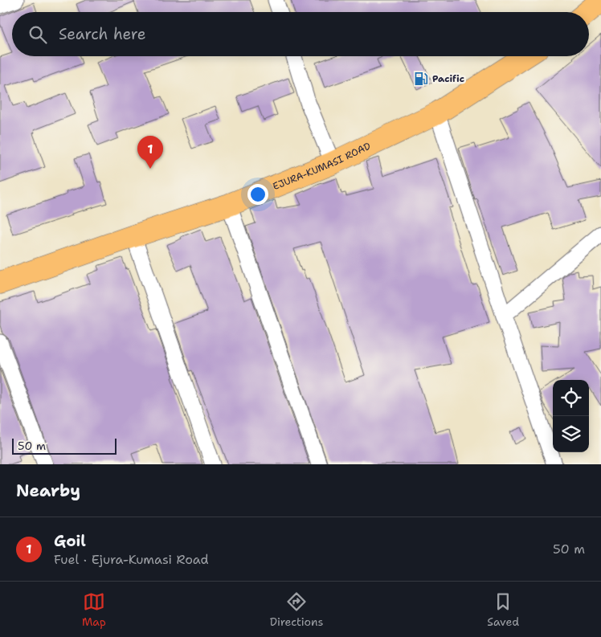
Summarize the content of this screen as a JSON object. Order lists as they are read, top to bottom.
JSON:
{
  "streets": {
    "main road": ["EJURA-KUMASI ROAD"]
  },
  "places": {
    "fuel station": ["Pacific"]
  },
  "scale_bar": "50 m",
  "page": {
    "search": "Search here",
    "pins": "1",
    "scale": "50 m",
    "heading": "Nearby",
    "list": [
      {
        "mark": "1",
        "name": "Goil",
        "note": "Fuel · Ejura-Kumasi Road",
        "value": "50 m"
      }
    ],
    "nav": ["Map", "Directions", "Saved"]
  }
}
